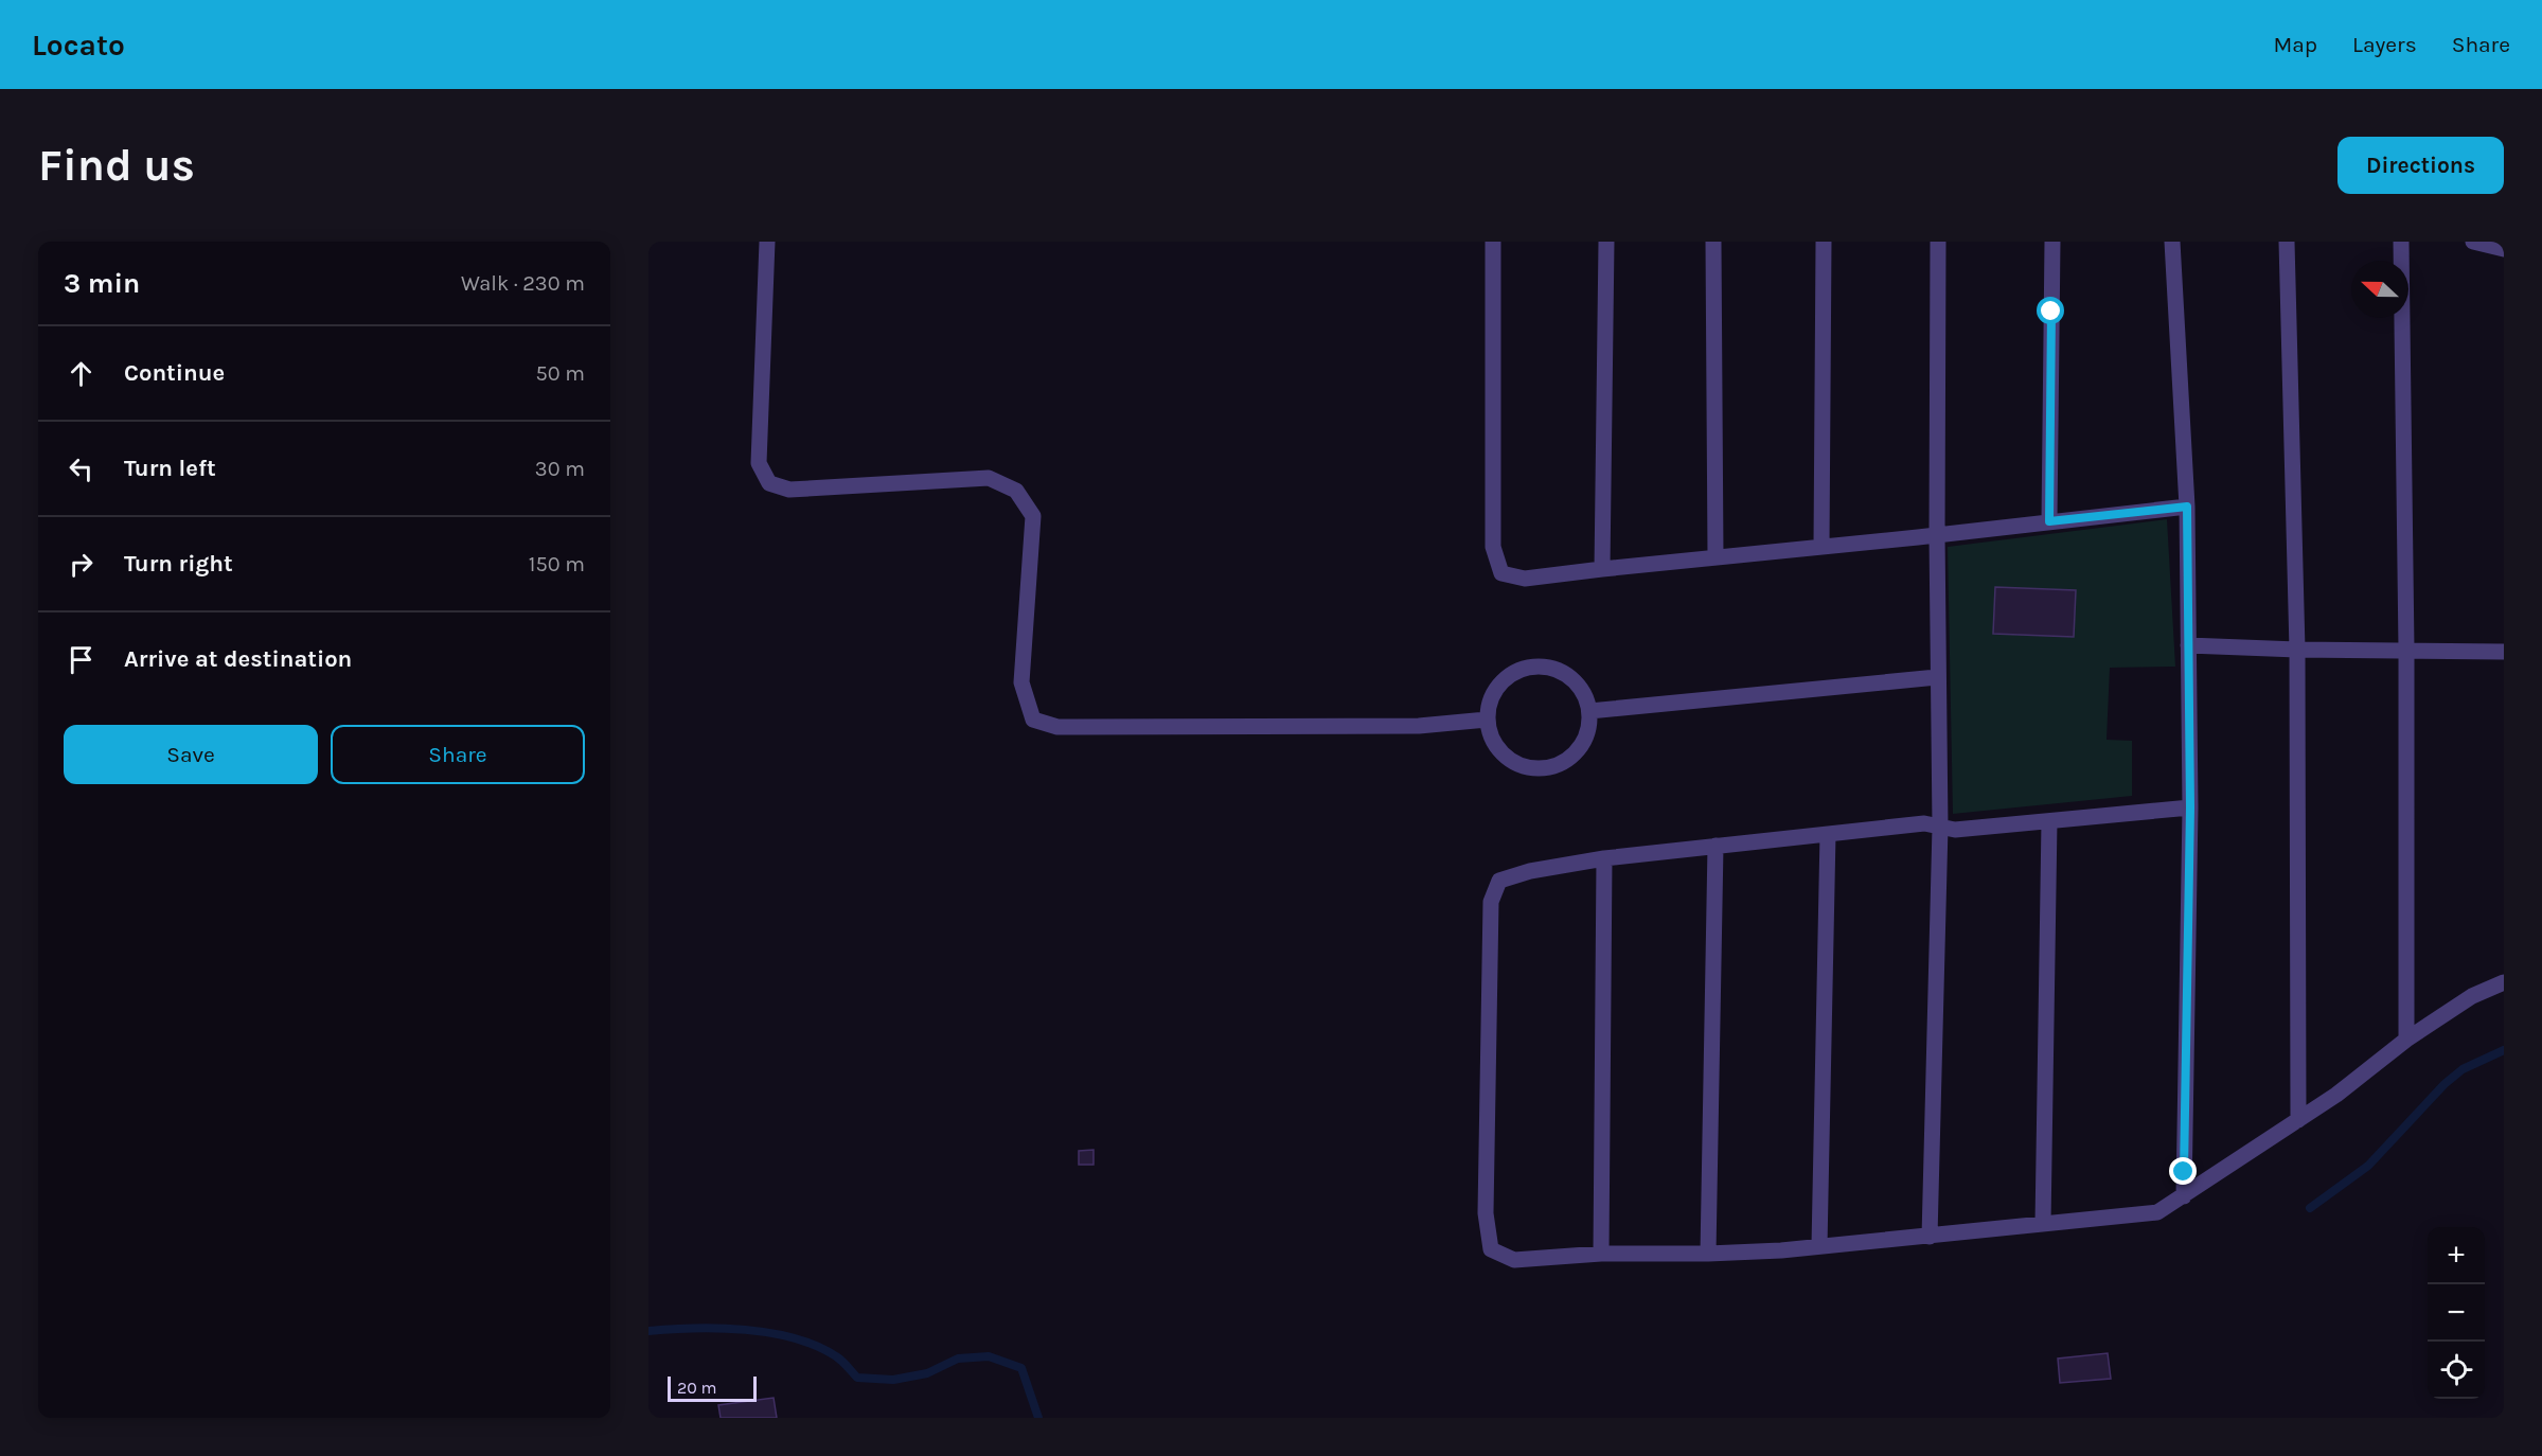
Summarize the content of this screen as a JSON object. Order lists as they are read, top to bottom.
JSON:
{
  "scale_bar": "20 m",
  "north": "left",
  "page": {
    "header": "Locato",
    "nav": ["Map", "Layers", "Share"],
    "buttons": [
      "Directions",
      ["Save", "Share"]
    ],
    "title": "Find us",
    "heading": ["3 min", "Walk · 230 m"],
    "list": [
      ["Continue", "50 m"],
      ["Turn left", "30 m"],
      ["Turn right", "150 m"],
      "Arrive at destination"
    ],
    "map_buttons": ["+", "−"],
    "scale": "20 m"
  }
}
